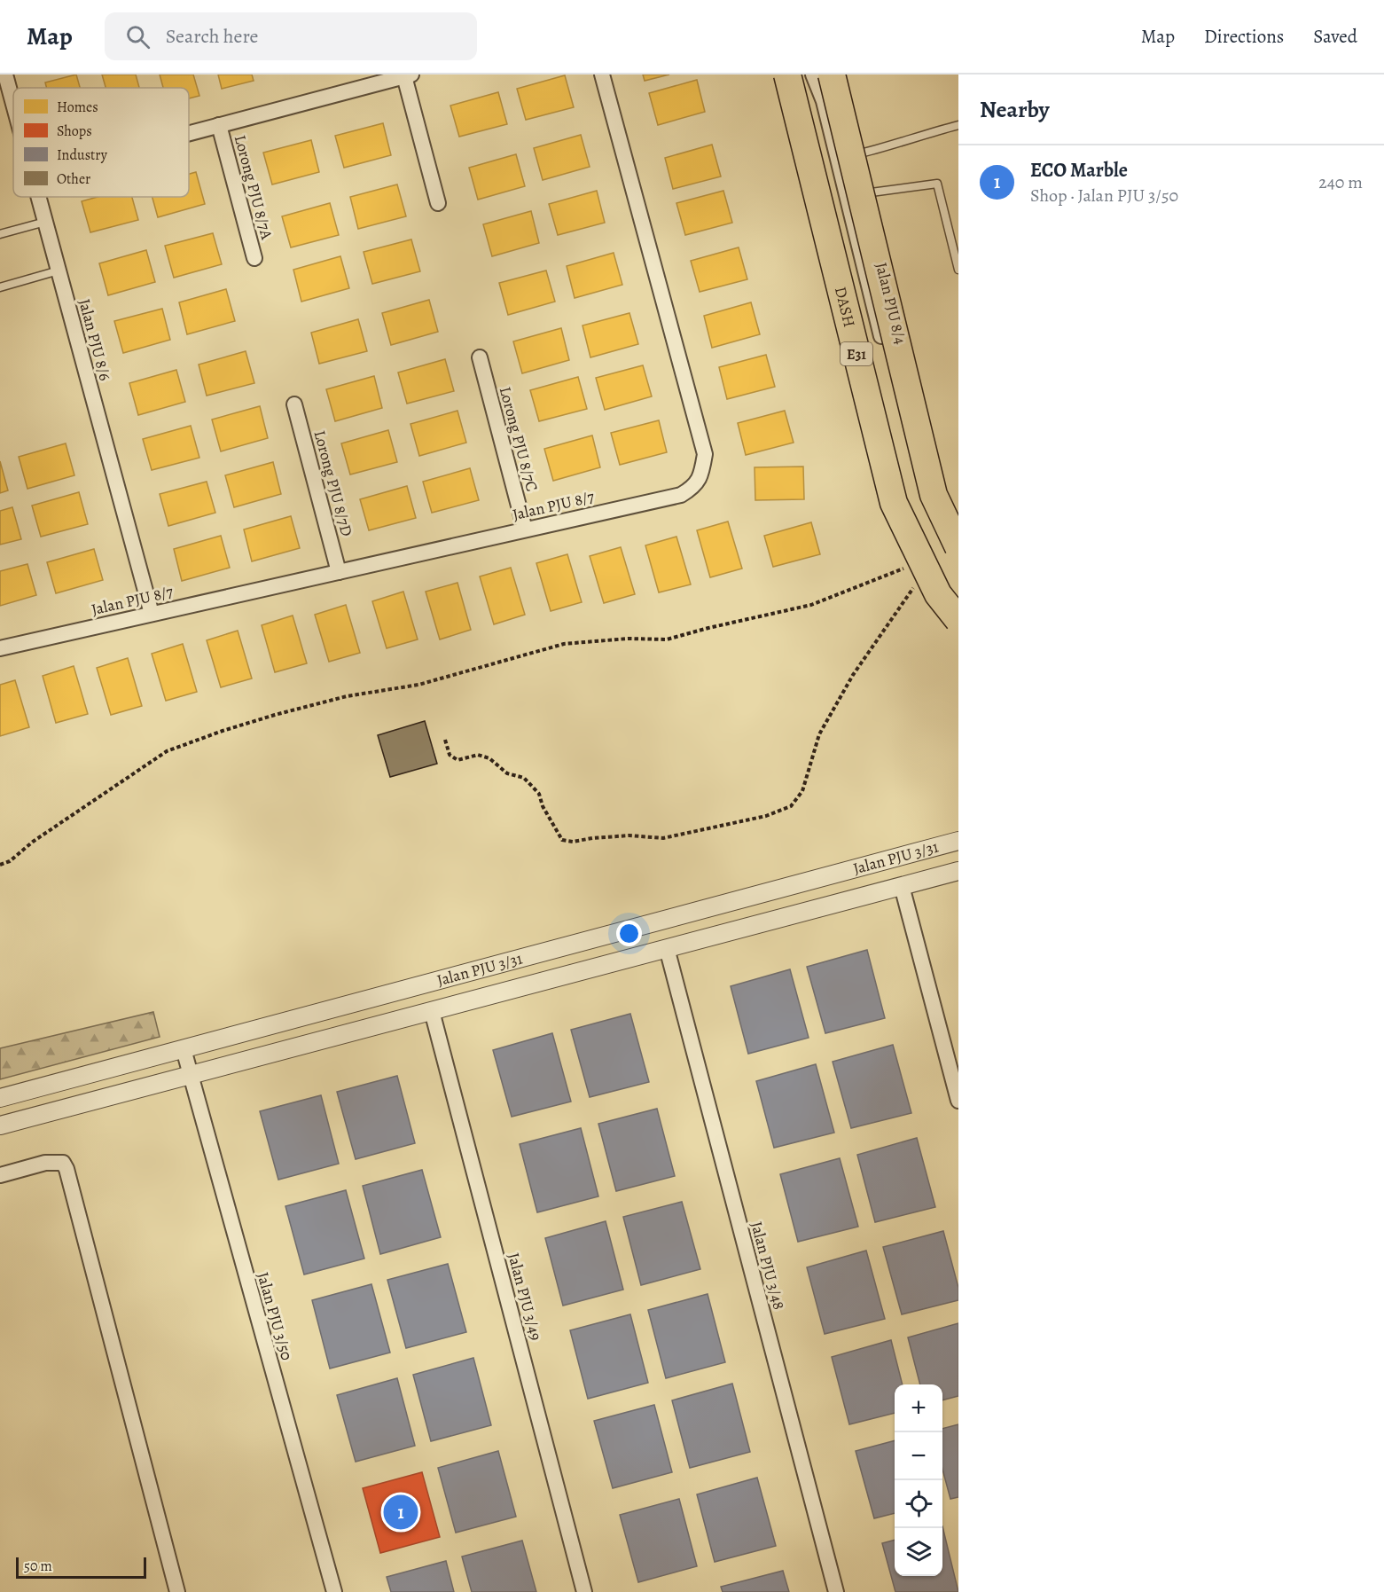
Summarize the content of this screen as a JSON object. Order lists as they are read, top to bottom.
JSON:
{
  "streets": {
    "highway": ["DASH", "E31"],
    "street": [
      "Lorong PJU 8/7A",
      "Jalan PJU 8/4",
      "Jalan PJU 8/6",
      "Lorong PJU 8/7C",
      "Lorong PJU 8/7D",
      "Jalan PJU 8/7",
      "Jalan PJU 3/31",
      "Jalan PJU 3/48",
      "Jalan PJU 3/49",
      "Jalan PJU 3/50"
    ]
  },
  "crossings": [
    ["Jalan PJU 8/4", "E31"],
    ["Jalan PJU 8/6", "Jalan PJU 8/7"],
    ["Lorong PJU 8/7C", "Jalan PJU 8/7"],
    ["Lorong PJU 8/7D", "Jalan PJU 8/7"],
    ["Jalan PJU 3/31", "Jalan PJU 3/48"],
    ["Jalan PJU 3/31", "Jalan PJU 3/49"],
    ["Jalan PJU 3/31", "Jalan PJU 3/50"]
  ],
  "legend": [
    "Homes",
    "Shops",
    "Industry",
    "Other"
  ],
  "scale_bar": "50 m",
  "page": {
    "header": "Map",
    "search": "Search here",
    "nav": ["Map", "Directions", "Saved"],
    "heading": "Nearby",
    "list": [
      {
        "mark": "1",
        "name": "ECO Marble",
        "note": "Shop · Jalan PJU 3/50",
        "value": "240 m"
      }
    ],
    "map_buttons": ["+", "−"],
    "pins": "1",
    "scale": "50 m"
  }
}
